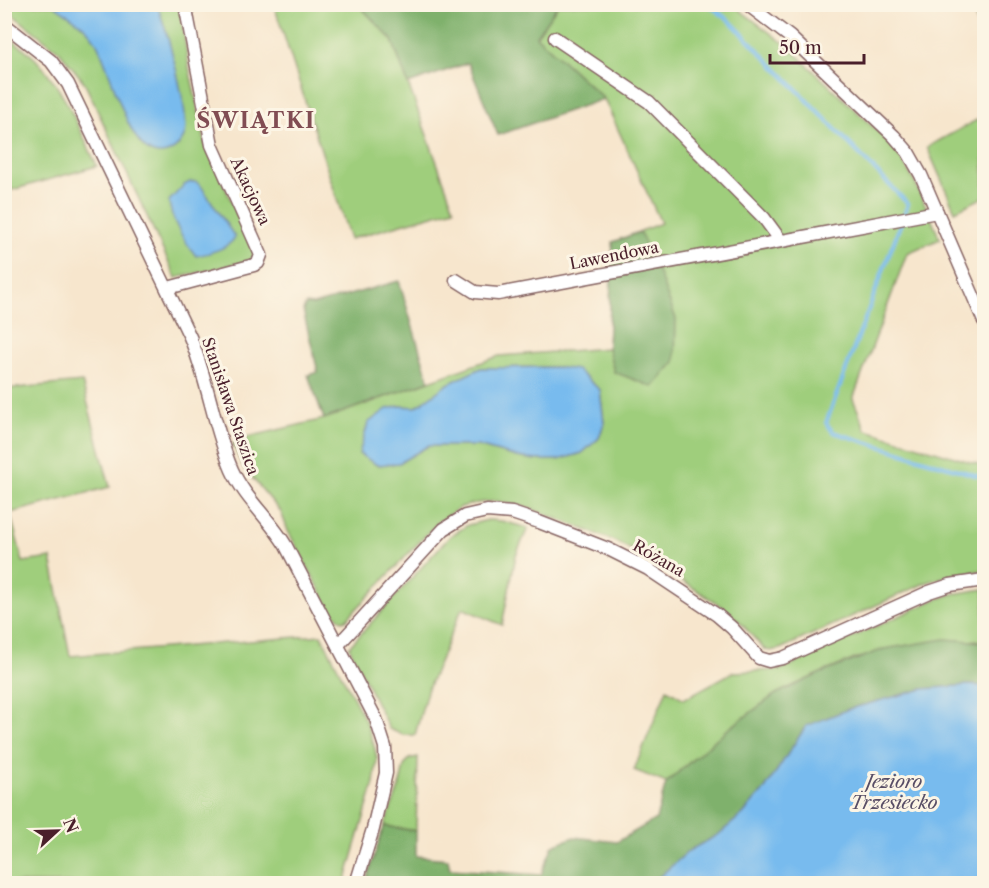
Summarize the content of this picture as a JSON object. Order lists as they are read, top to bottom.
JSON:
{
  "streets": {
    "street": [
      "Akacjowa",
      "Lawendowa",
      "Stanisława Staszica",
      "Różana"
    ]
  },
  "crossings": [
    ["Akacjowa", "Stanisława Staszica"],
    ["Stanisława Staszica", "Różana"]
  ],
  "districts": ["ŚWIĄTKI"],
  "water": ["Jezioro Trzesiecko"],
  "scale_bar": "50 m",
  "north": "right"
}
